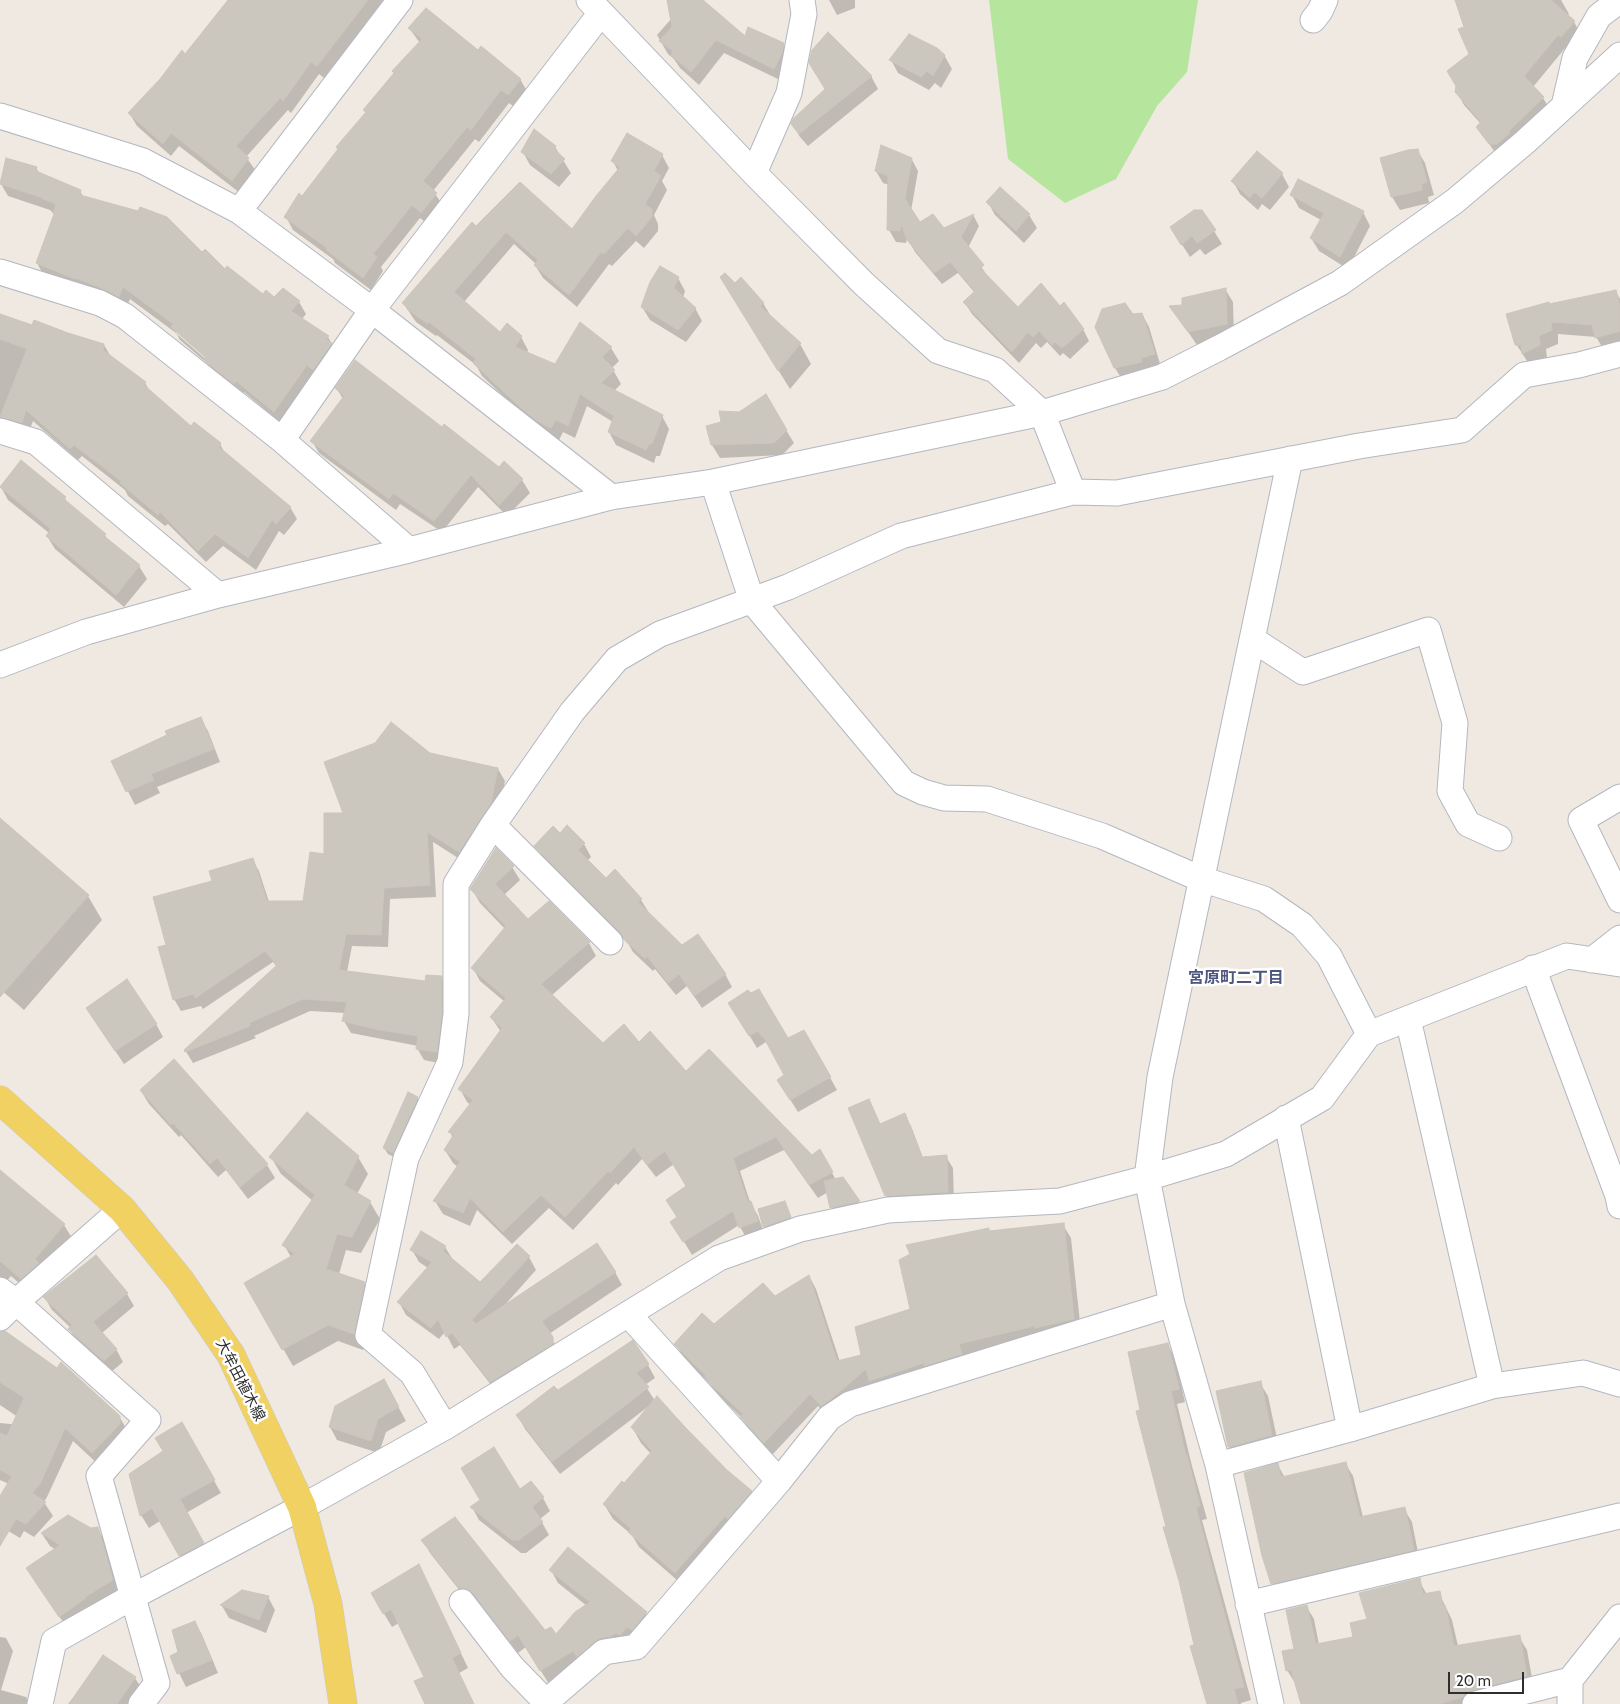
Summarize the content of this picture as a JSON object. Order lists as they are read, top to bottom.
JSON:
{
  "streets": {
    "main road": ["大牟田植木線"]
  },
  "districts": ["宮原町二丁目"],
  "scale_bar": "20 m"
}
